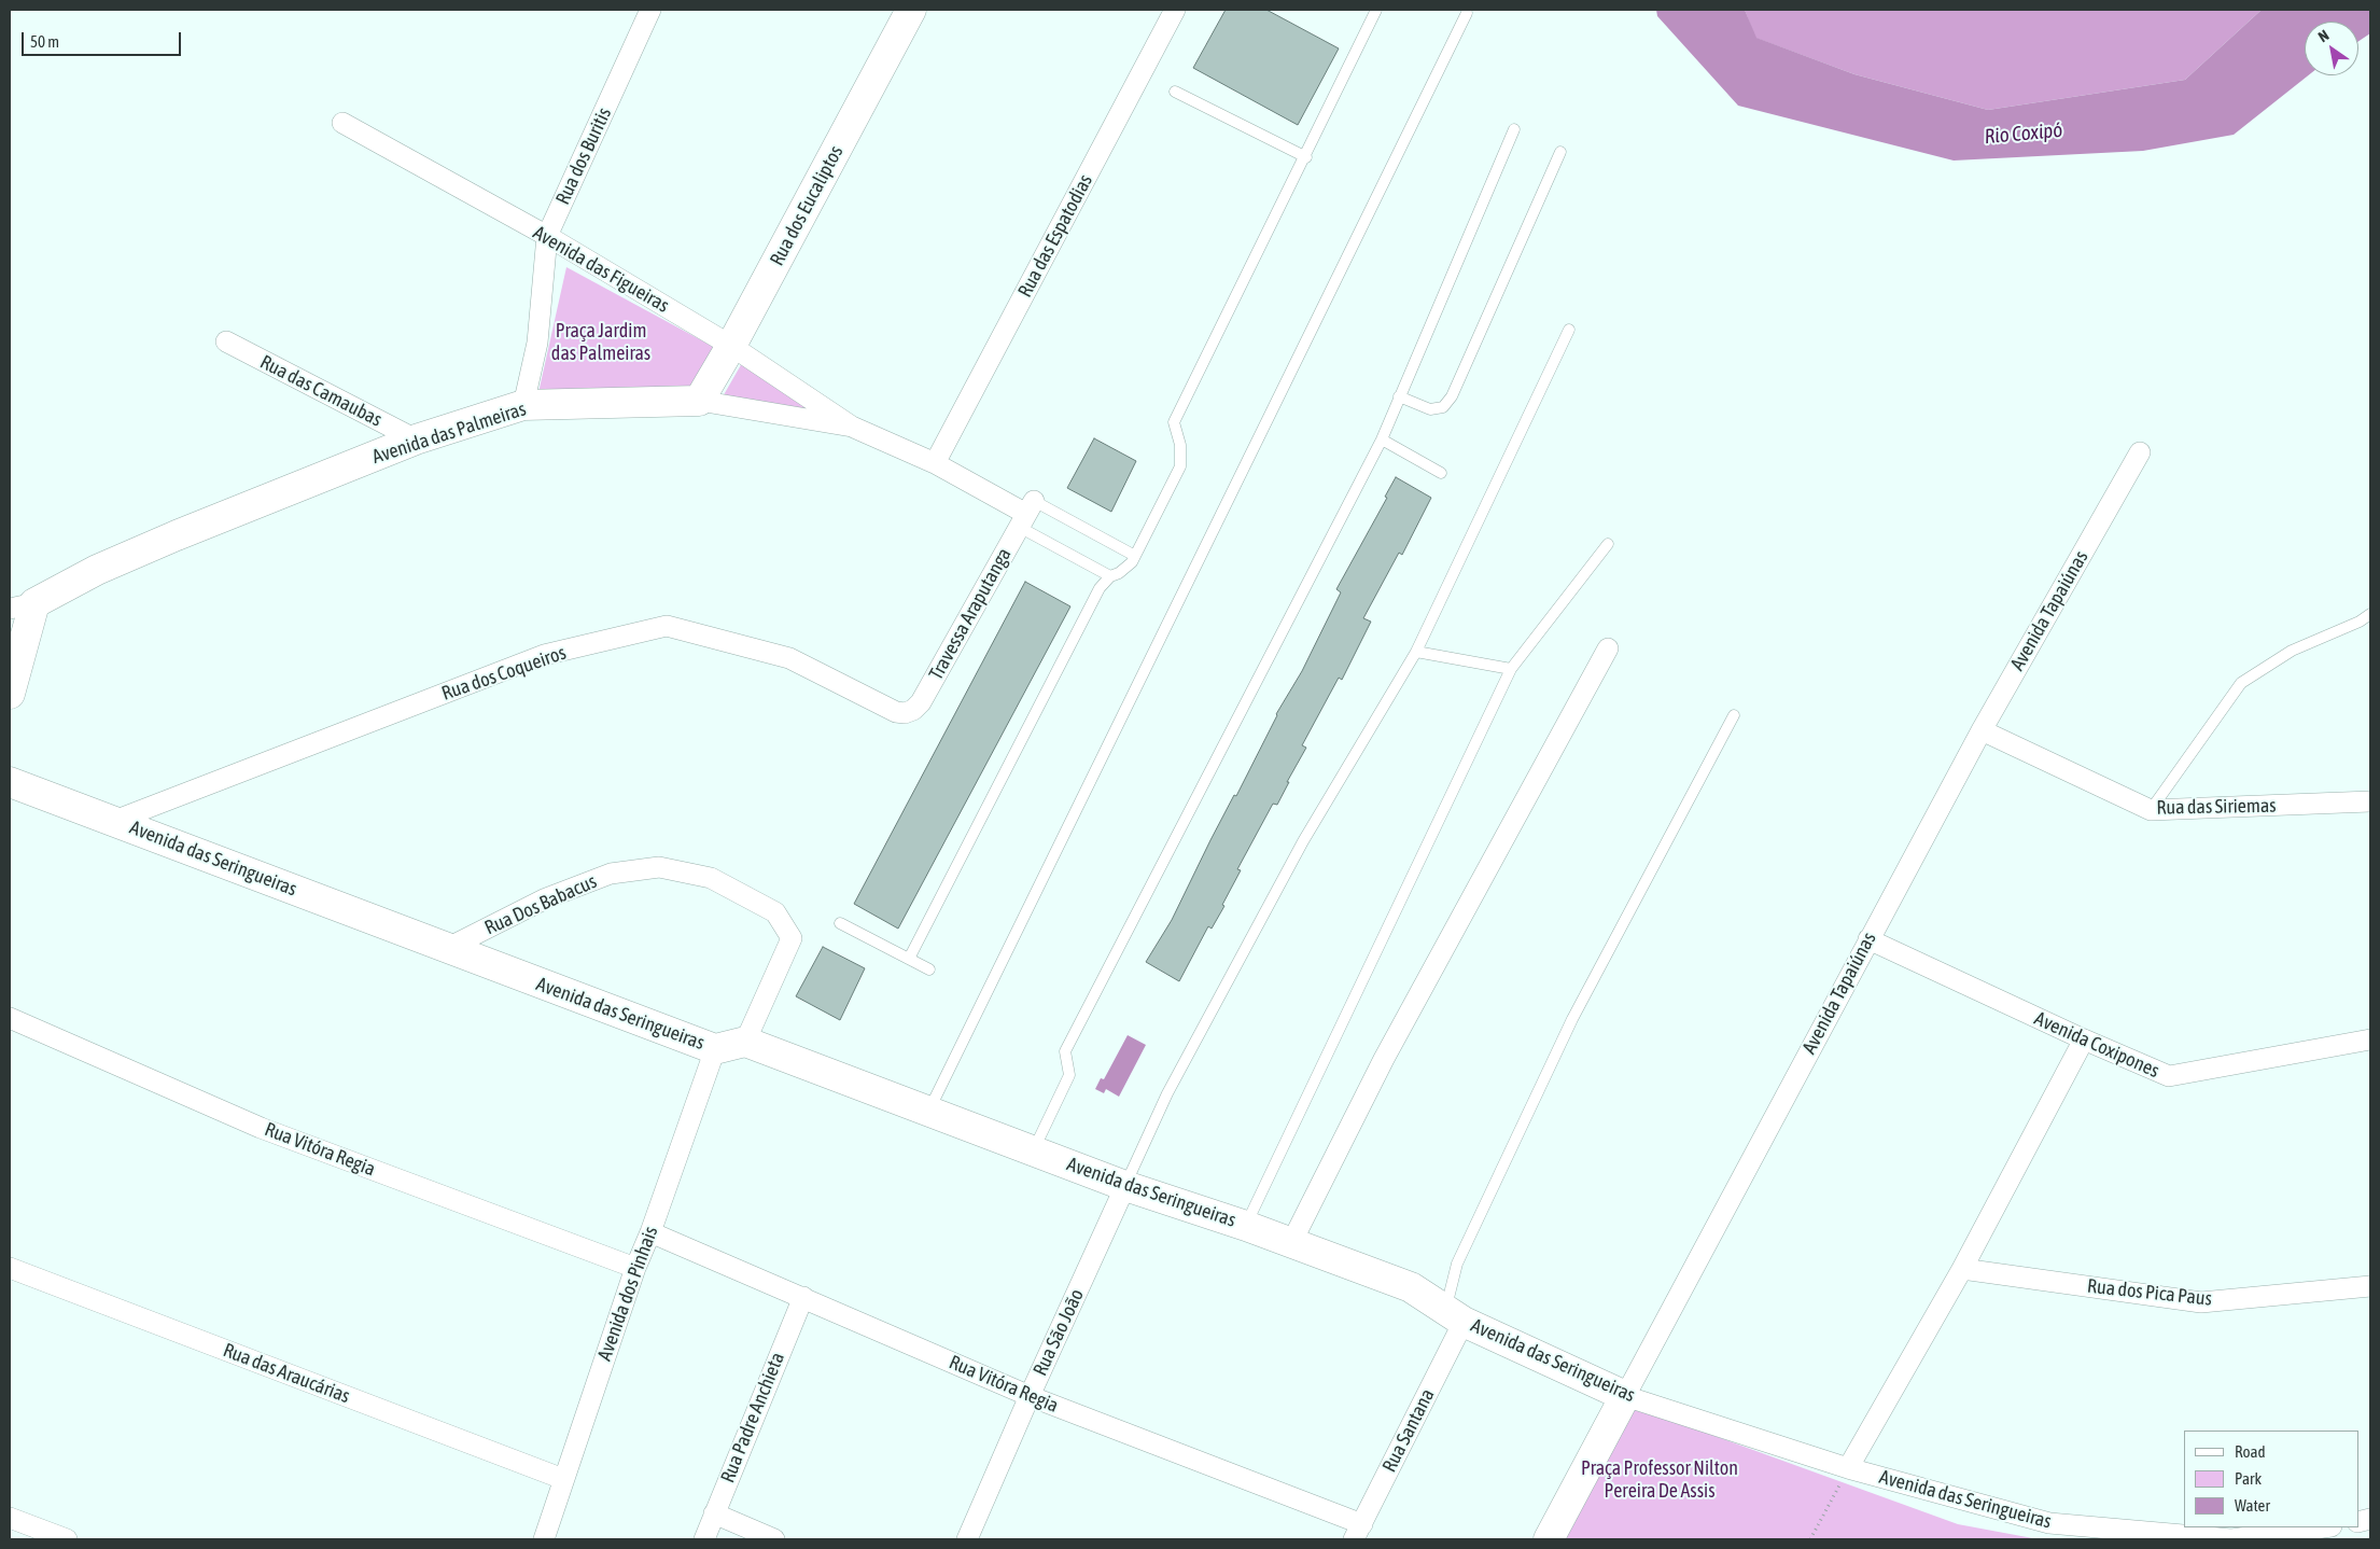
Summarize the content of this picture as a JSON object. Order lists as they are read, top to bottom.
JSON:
{
  "streets": {
    "street": [
      "Rua dos Buritis",
      "Rua dos Eucaliptos",
      "Rua das Espatodias",
      "Avenida das Figueiras",
      "Rua das Camaubas",
      "Avenida das Palmeiras",
      "Avenida Tapaiúnas",
      "Travessa Araputanga",
      "Rua dos Coqueiros",
      "Rua das Siriemas",
      "Avenida das Seringueiras",
      "Rua Dos Babacus",
      "Avenida Coxipones",
      "Rua Vitóra Regia",
      "Rua dos Pica Paus",
      "Avenida dos Pinhais",
      "Rua São João",
      "Rua das Araucárias",
      "Rua Padre Anchieta",
      "Rua Santana"
    ]
  },
  "crossings": [
    ["Rua dos Buritis", "Avenida das Figueiras"],
    ["Rua dos Buritis", "Avenida das Palmeiras"],
    ["Rua dos Eucaliptos", "Avenida das Figueiras"],
    ["Rua dos Eucaliptos", "Avenida das Palmeiras"],
    ["Rua das Espatodias", "Avenida das Palmeiras"],
    ["Avenida das Figueiras", "Avenida das Palmeiras"],
    ["Rua das Camaubas", "Avenida das Palmeiras"],
    ["Avenida das Palmeiras", "Travessa Araputanga"],
    ["Avenida Tapaiúnas", "Rua das Siriemas"],
    ["Avenida Tapaiúnas", "Avenida das Seringueiras"],
    ["Avenida Tapaiúnas", "Avenida Coxipones"],
    ["Travessa Araputanga", "Rua dos Coqueiros"],
    ["Rua dos Coqueiros", "Avenida das Seringueiras"],
    ["Avenida das Seringueiras", "Rua Dos Babacus"],
    ["Avenida das Seringueiras", "Avenida dos Pinhais"],
    ["Avenida das Seringueiras", "Rua São João"],
    ["Avenida das Seringueiras", "Rua Santana"],
    ["Rua Vitóra Regia", "Avenida dos Pinhais"],
    ["Rua Vitóra Regia", "Rua São João"],
    ["Rua Vitóra Regia", "Rua Padre Anchieta"],
    ["Rua Vitóra Regia", "Rua Santana"],
    ["Avenida dos Pinhais", "Rua das Araucárias"]
  ],
  "water": ["Rio Coxipó"],
  "parks": ["Praça Jardim das Palmeiras", "Praça Professor Nilton Pereira De Assis"],
  "legend": ["Road", "Park", "Water"],
  "scale_bar": "50 m",
  "north": "top left"
}
